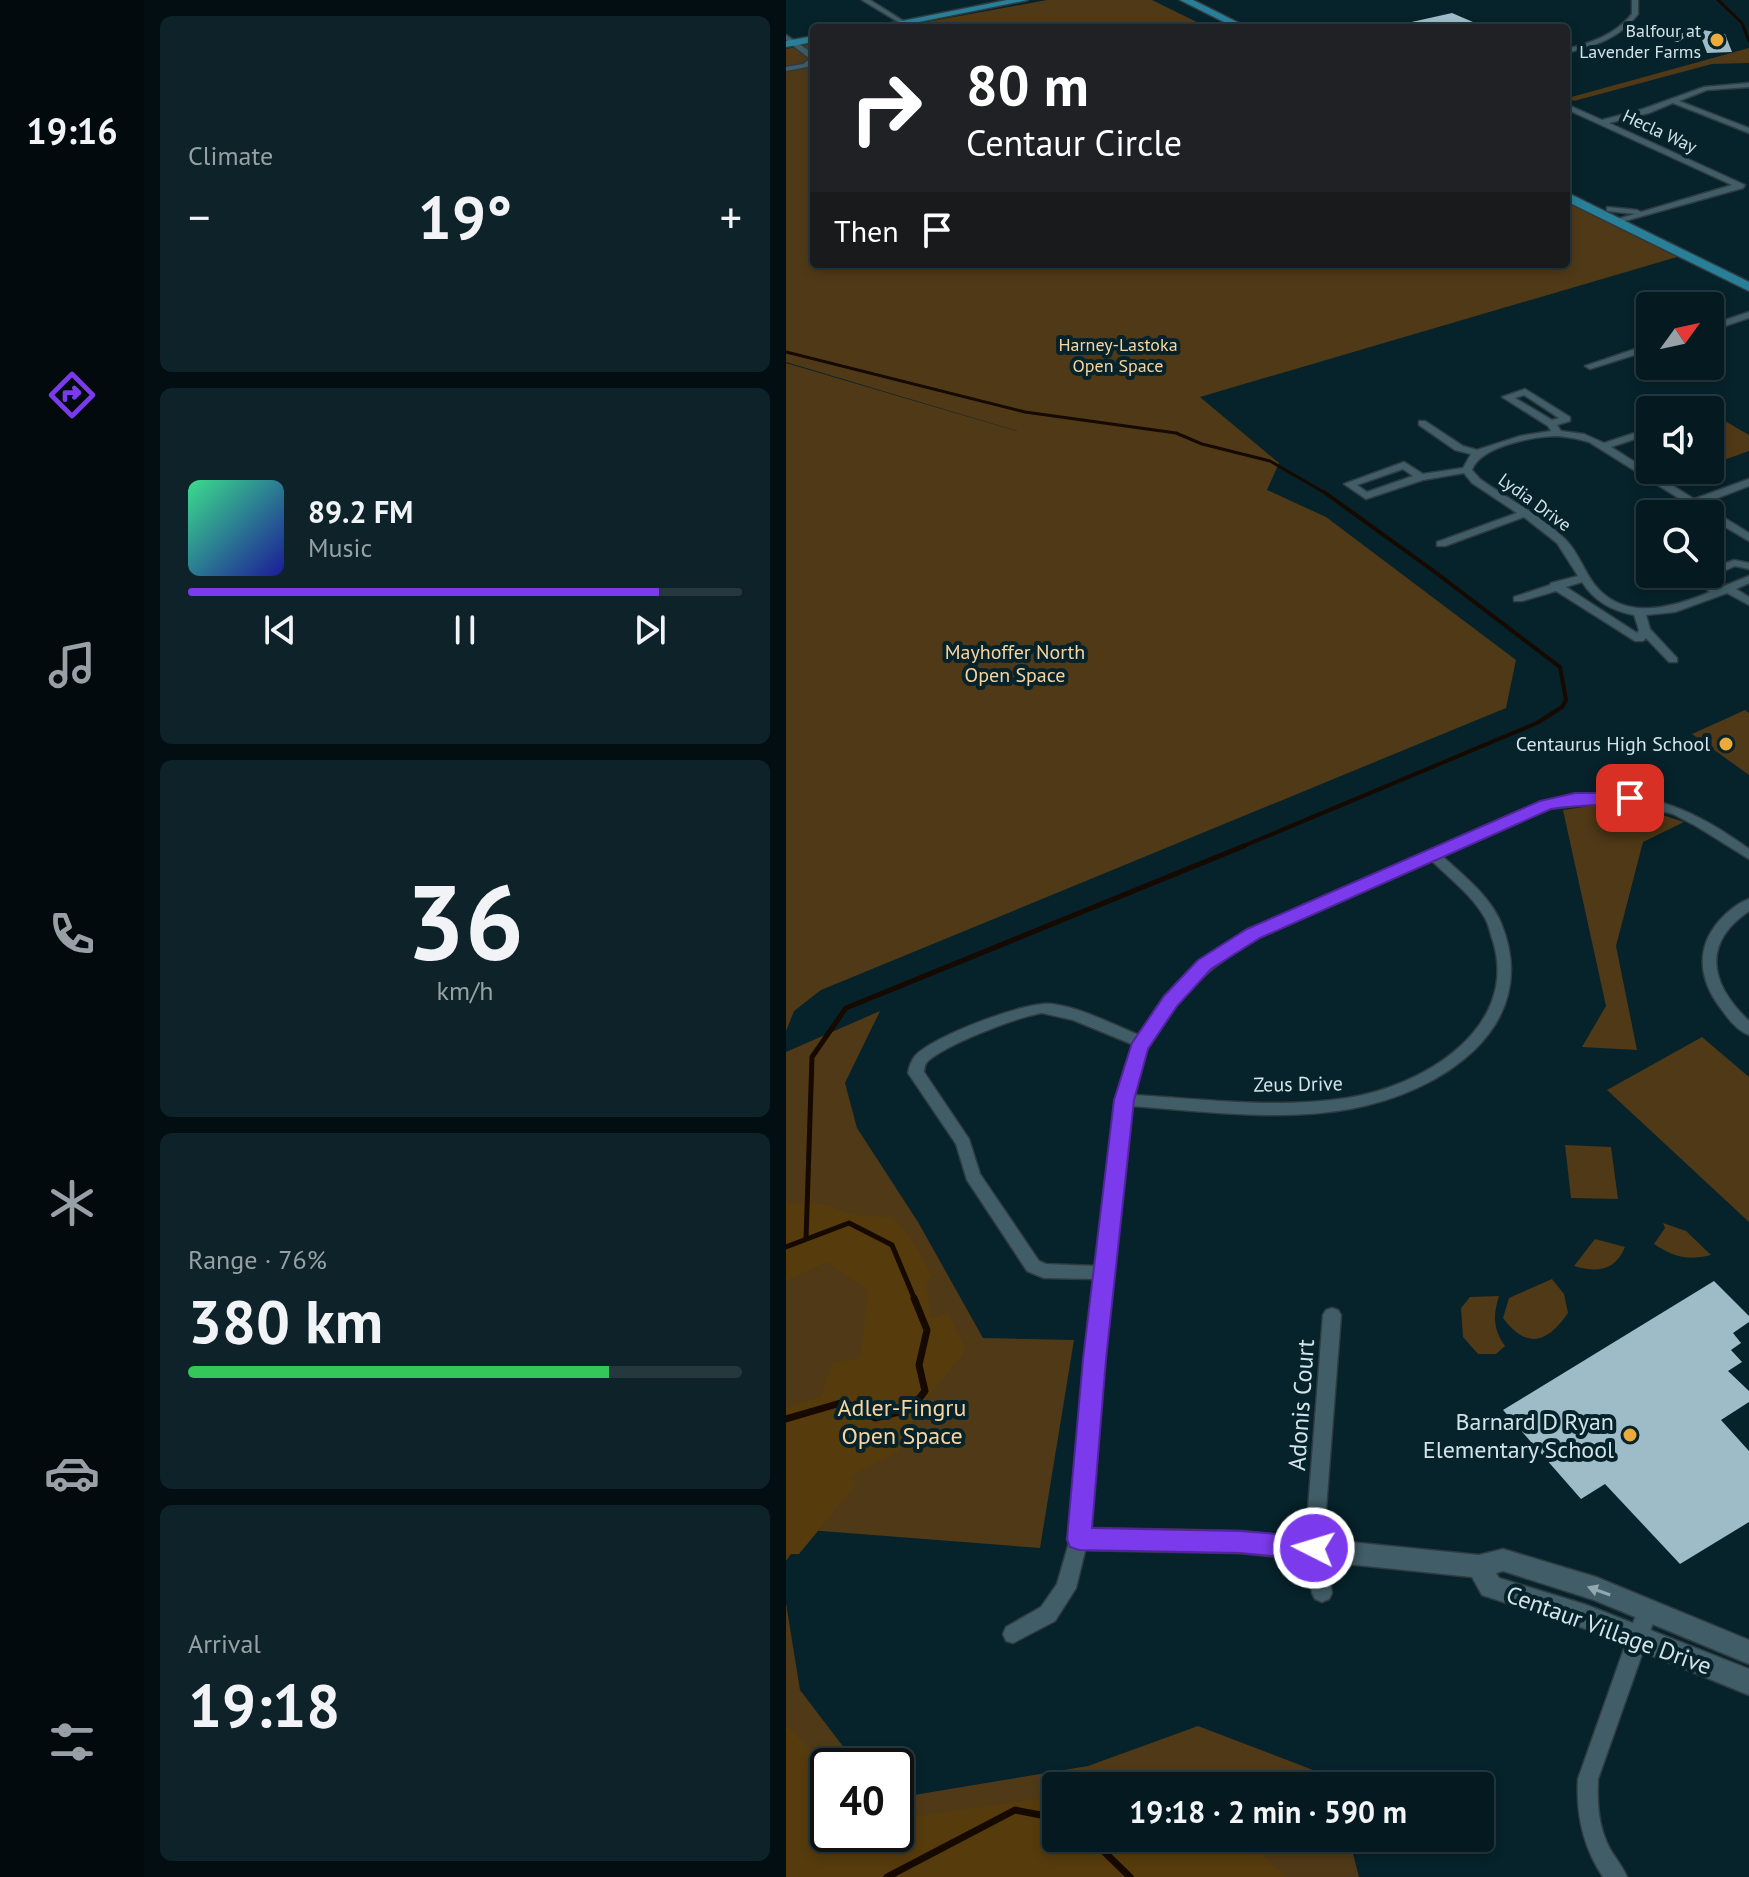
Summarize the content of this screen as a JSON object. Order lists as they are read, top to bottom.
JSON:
{
  "streets": {
    "street": [
      "Hecla Way",
      "Lydia Drive",
      "Zeus Drive",
      "Adonis Court",
      "Centaur Village Drive"
    ]
  },
  "crossings": [
    ["Adonis Court", "Centaur Village Drive"]
  ],
  "parks": ["Harney-Lastoka Open Space", "Mayhoffer North Open Space", "Adler-Fingru Open Space"],
  "places": ["Balfour at Lavender Farms", "Centaurus High School", "Barnard D Ryan Elementary School"],
  "north": "top right",
  "page": {
    "tabs": "19:16",
    "tile": [
      "Climate",
      ["36", "km/h"],
      ["Range · 76%", "380 km"],
      ["Arrival", "19:18"]
    ],
    "turn": ["80 m", "Centaur Circle"],
    "heat": ["−", "19°", "+"],
    "then": "Then",
    "song": ["89.2 FM", "Music"],
    "limit": "40",
    "trip": "19:18 · 2 min · 590 m"
  }
}
